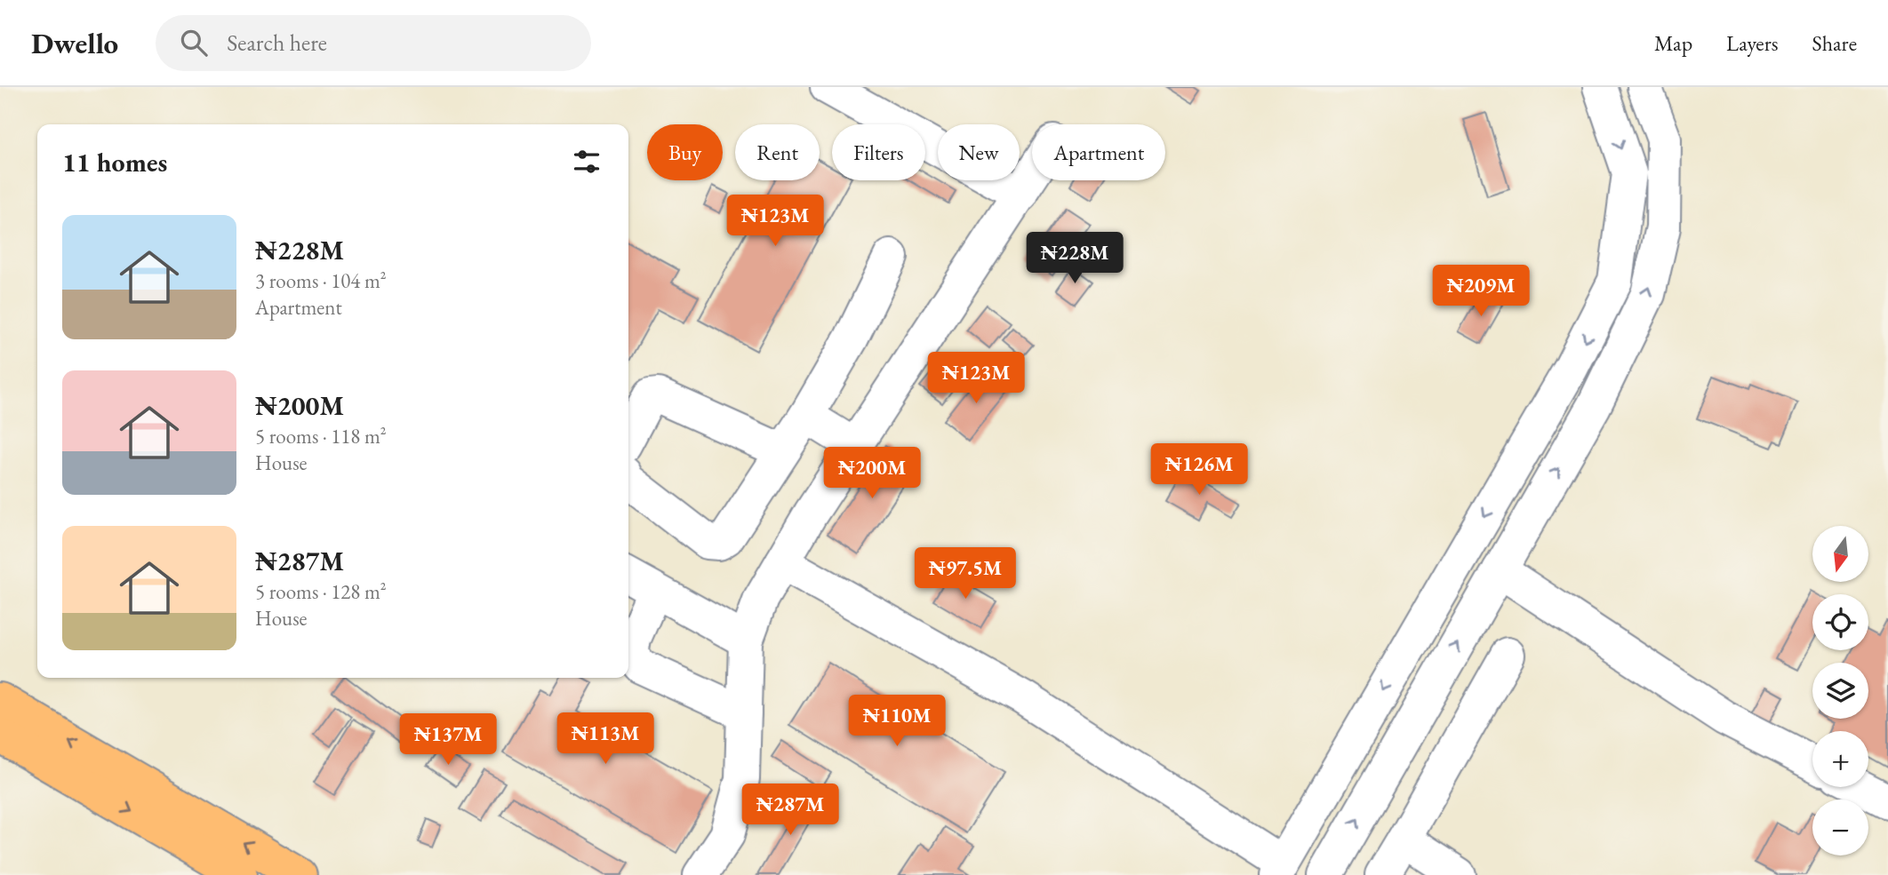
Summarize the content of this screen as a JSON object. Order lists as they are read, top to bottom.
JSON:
{
  "north": "bottom",
  "page": {
    "header": "Dwello",
    "search": "Search here",
    "nav": ["Map", "Layers", "Share"],
    "chip": [
      "Buy",
      "Rent",
      "Filters",
      "New",
      "Apartment"
    ],
    "heading": "11 homes",
    "price": [
      "₦123M",
      "₦228M",
      "₦209M",
      "₦123M",
      "₦126M",
      "₦200M",
      "₦97.5M",
      "₦110M",
      "₦113M",
      "₦137M",
      "₦287M"
    ],
    "list": [
      {
        "name": "₦228M",
        "note": "3 rooms · 104 m² · Apartment"
      },
      {
        "name": "₦200M",
        "note": "5 rooms · 118 m² · House"
      },
      {
        "name": "₦287M",
        "note": "5 rooms · 128 m² · House"
      }
    ],
    "map_buttons": ["+", "−"]
  }
}
